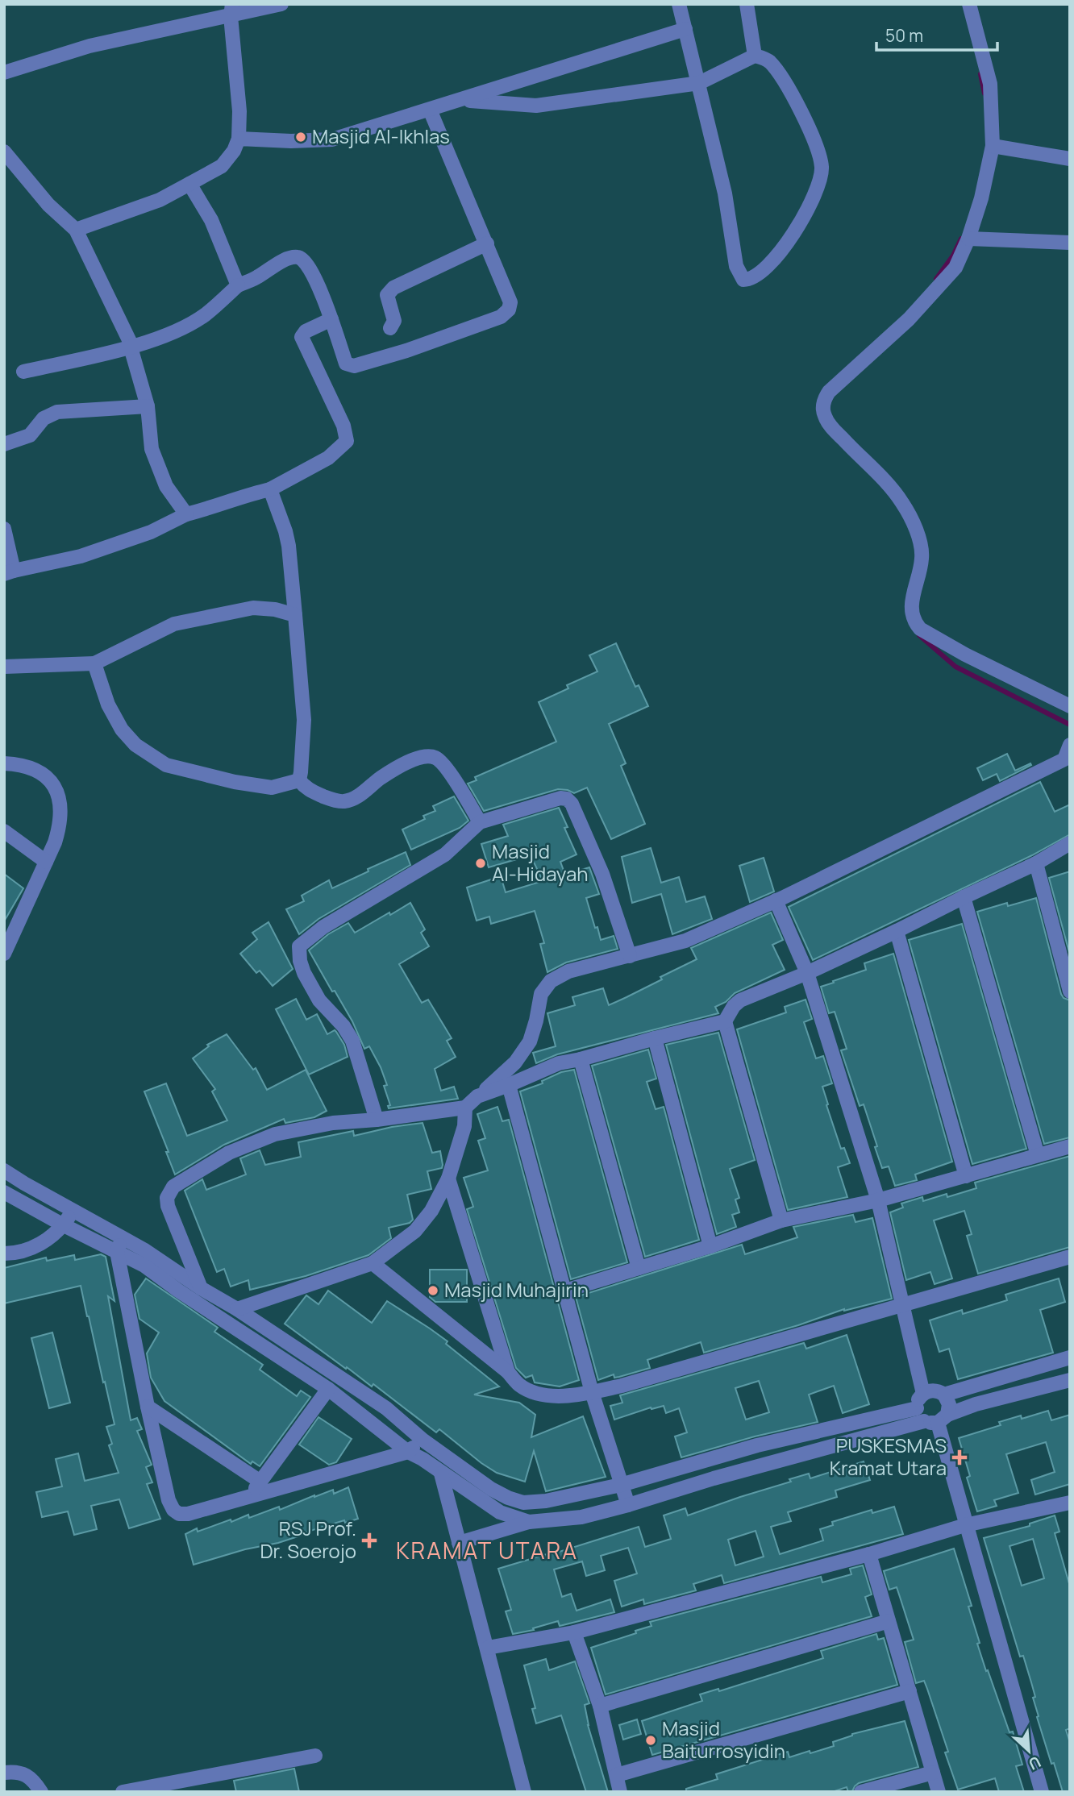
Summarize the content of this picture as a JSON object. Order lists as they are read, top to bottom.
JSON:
{
  "districts": ["KRAMAT UTARA"],
  "places": {
    "other": [
      "Masjid Al-Ikhlas",
      "Masjid Al-Hidayah",
      "Masjid Muhajirin",
      "Masjid Baiturrosyidin"
    ],
    "health": ["PUSKESMAS Kramat Utara", "RSJ Prof. Dr. Soerojo"]
  },
  "scale_bar": "50 m",
  "north": "bottom right"
}
